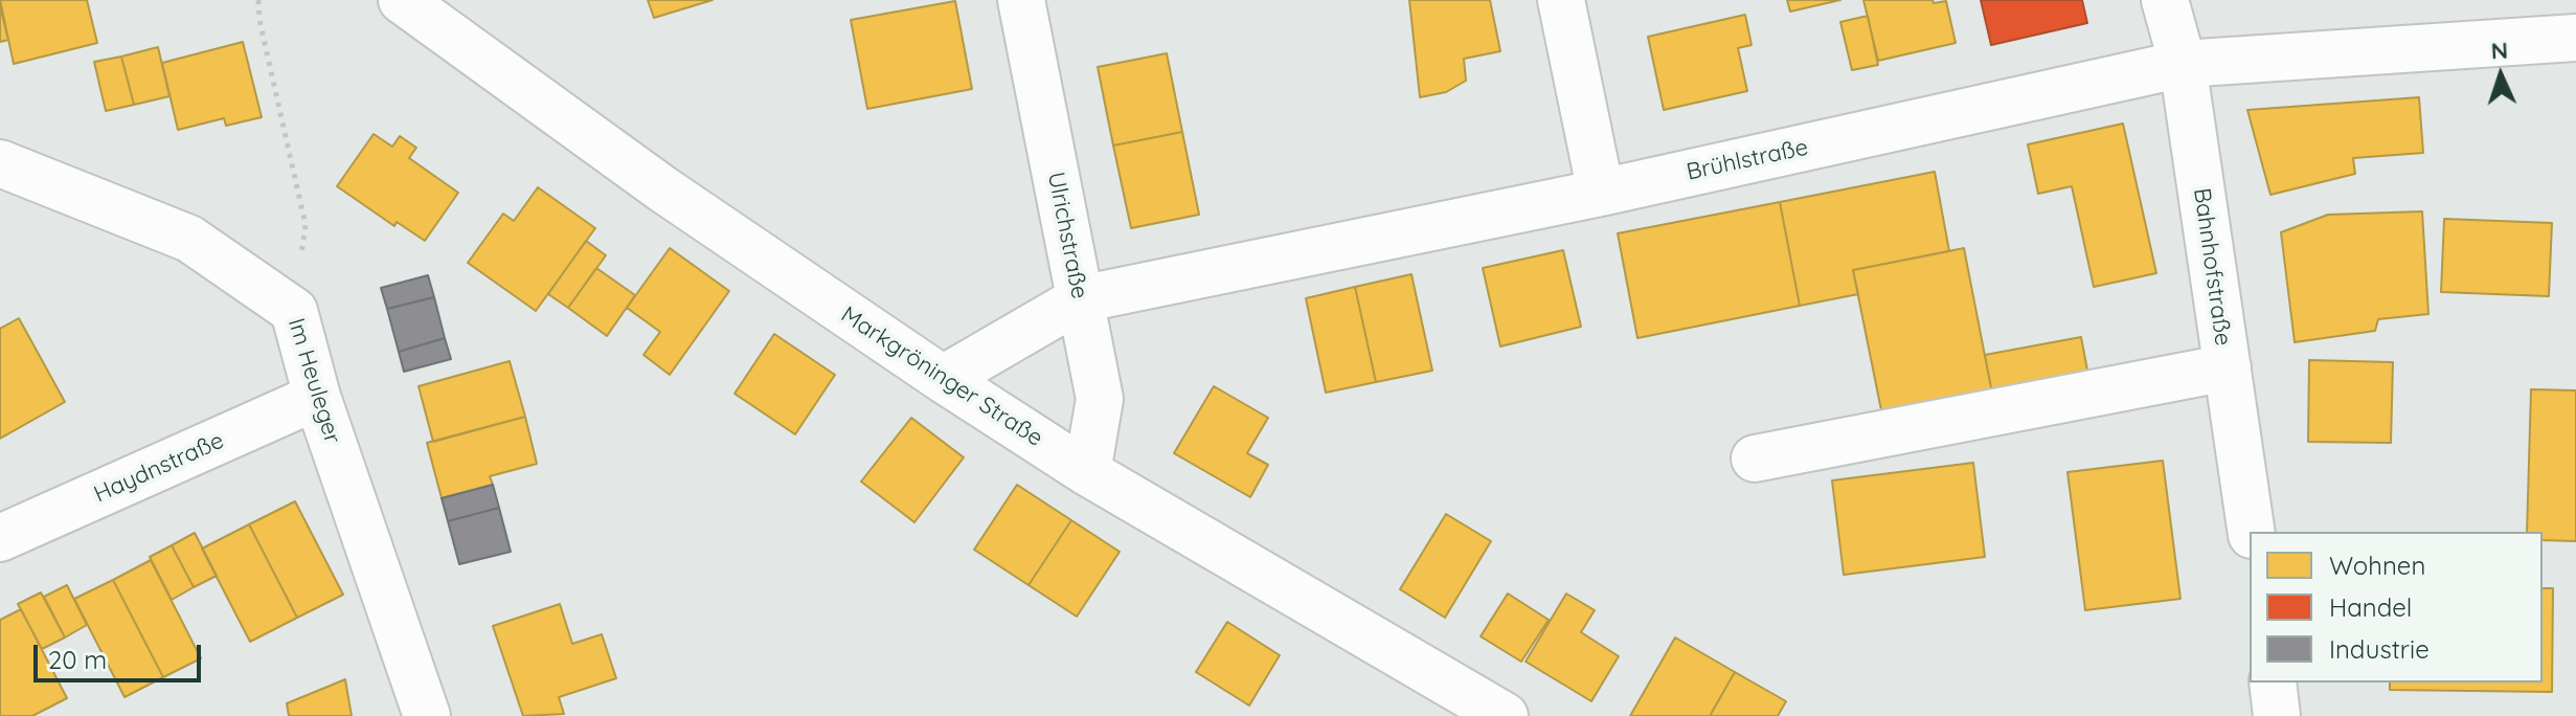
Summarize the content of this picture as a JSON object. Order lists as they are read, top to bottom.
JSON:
{
  "streets": {
    "street": [
      "Brühlstraße",
      "Ulrichstraße",
      "Bahnhofstraße",
      "Markgröninger Straße",
      "Im Heuleger",
      "Haydnstraße"
    ]
  },
  "crossings": [
    ["Brühlstraße", "Ulrichstraße"],
    ["Brühlstraße", "Bahnhofstraße"],
    ["Brühlstraße", "Markgröninger Straße"],
    ["Ulrichstraße", "Markgröninger Straße"],
    ["Im Heuleger", "Haydnstraße"]
  ],
  "legend": ["Wohnen", "Handel", "Industrie"],
  "scale_bar": "20 m",
  "north": "top"
}
